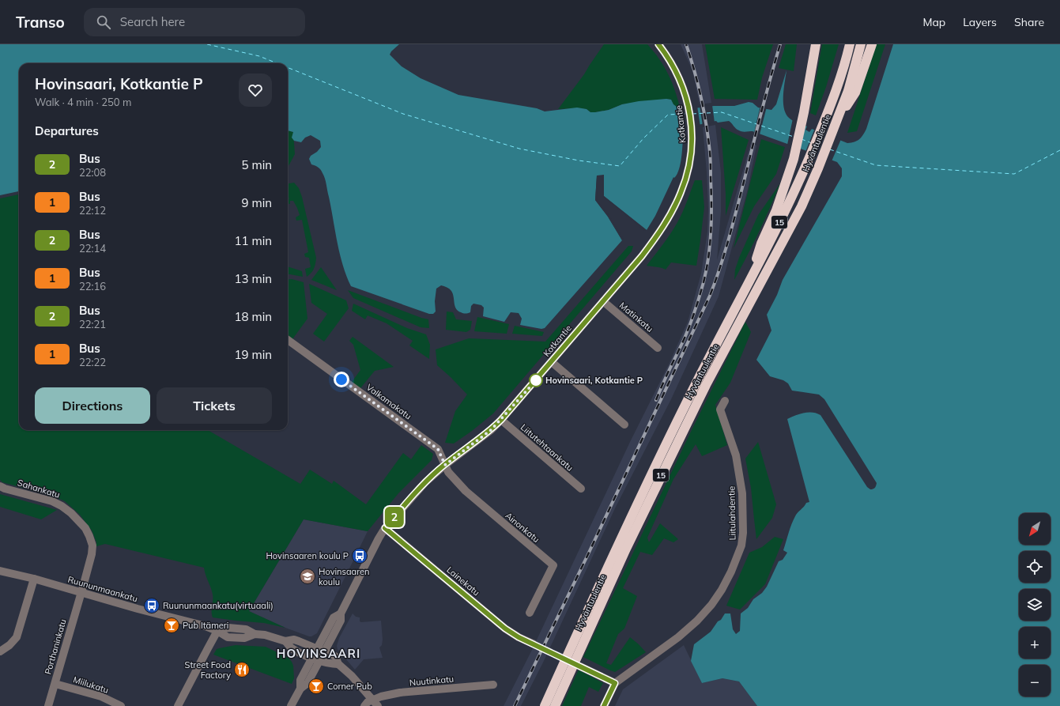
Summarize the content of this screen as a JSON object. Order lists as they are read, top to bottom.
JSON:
{
  "streets": {
    "highway": ["Hyväntuulentie", "15"],
    "street": [
      "Kotkantie",
      "Matinkatu",
      "Valkamakatu",
      "Liitutehtaankatu",
      "Sahankatu",
      "Liitulahdentie",
      "Ainonkatu",
      "Lainekatu",
      "Ruununmaankatu",
      "Porthaninkatu",
      "Nuutinkatu",
      "Miilukatu"
    ]
  },
  "crossings": [
    ["Kotkantie", "Matinkatu"],
    ["Kotkantie", "Valkamakatu"],
    ["Kotkantie", "Liitutehtaankatu"],
    ["Kotkantie", "Ainonkatu"],
    ["Kotkantie", "Lainekatu"],
    ["Kotkantie", "Ruununmaankatu"],
    ["Valkamakatu", "Ainonkatu"],
    ["Sahankatu", "Ruununmaankatu"],
    ["Sahankatu", "Porthaninkatu"],
    ["Ruununmaankatu", "Porthaninkatu"],
    ["Ruununmaankatu", "Nuutinkatu"],
    ["Porthaninkatu", "Miilukatu"]
  ],
  "districts": ["HOVINSAARI"],
  "places": {
    "other": ["Hovinsaari, Kotkantie P"],
    "bus stop": ["Hovinsaaren koulu P", "Ruununmaankatu(virtuaali)"],
    "school or university": ["Hovinsaaren koulu"],
    "bar": ["Pub Itämeri", "Corner Pub"],
    "restaurant": ["Street Food Factory"]
  },
  "lines": ["bus line 2"],
  "north": "bottom left",
  "page": {
    "header": "Transo",
    "search": "Search here",
    "nav": ["Map", "Layers", "Share"],
    "on_map": "2",
    "heading": [
      ["Hovinsaari, Kotkantie P", "Walk · 4 min · 250 m"],
      "Departures"
    ],
    "list": [
      {
        "mark": "2",
        "name": "Bus",
        "note": "22:08",
        "value": "5 min"
      },
      {
        "mark": "1",
        "name": "Bus",
        "note": "22:12",
        "value": "9 min"
      },
      {
        "mark": "2",
        "name": "Bus",
        "note": "22:14",
        "value": "11 min"
      },
      {
        "mark": "1",
        "name": "Bus",
        "note": "22:16",
        "value": "13 min"
      },
      {
        "mark": "2",
        "name": "Bus",
        "note": "22:21",
        "value": "18 min"
      },
      {
        "mark": "1",
        "name": "Bus",
        "note": "22:22",
        "value": "19 min"
      }
    ],
    "buttons": ["Directions", "Tickets"],
    "map_buttons": ["+", "−"]
  }
}
